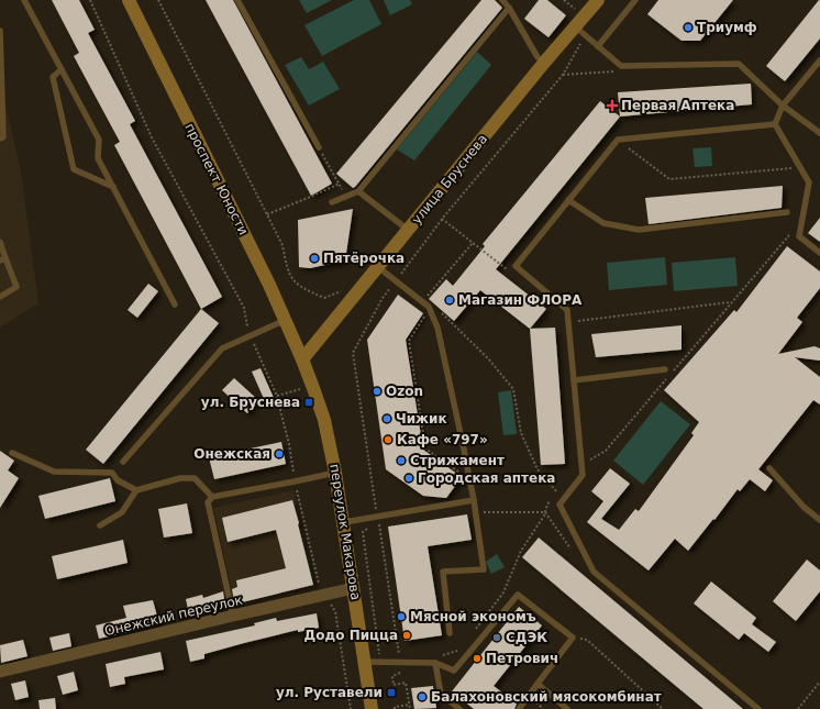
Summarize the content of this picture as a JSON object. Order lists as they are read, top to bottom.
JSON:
{
  "streets": {
    "main road": ["проспект Юности", "улица Бруснева", "переулок Макарова"],
    "street": ["Онежский переулок"]
  },
  "crossings": [
    ["проспект Юности", "улица Бруснева"],
    ["проспект Юности", "переулок Макарова"],
    ["улица Бруснева", "переулок Макарова"],
    ["переулок Макарова", "Онежский переулок"]
  ],
  "places": {
    "other": [
      "Триумф",
      "Пятёрочка",
      "Магазин ФЛОРА",
      "Ozon",
      "Чижик",
      "Кафе «797»",
      "Онежская",
      "Стрижамент",
      "Городская аптека",
      "Мясной экономъ",
      "Додо Пицца",
      "СДЭК",
      "Петрович",
      "Балахоновский мясокомбинат"
    ],
    "health": ["Первая Аптека"],
    "transit": ["ул. Бруснева", "ул. Руставели"]
  }
}
